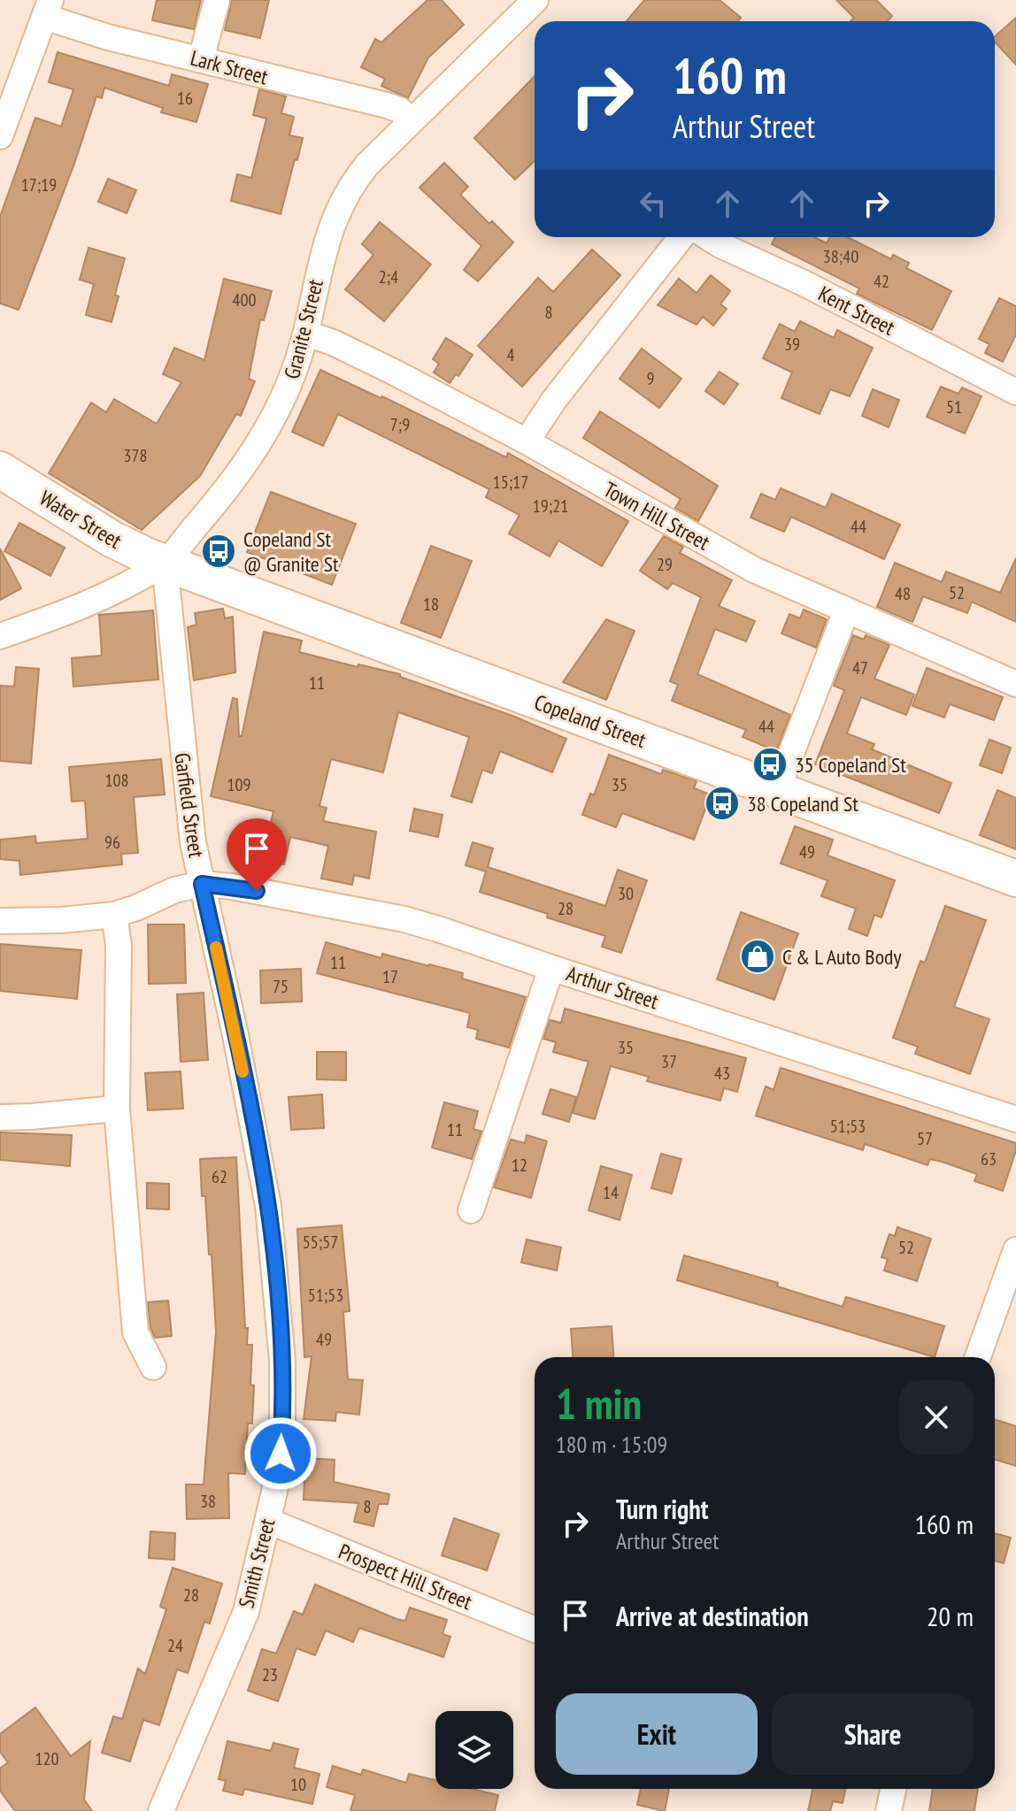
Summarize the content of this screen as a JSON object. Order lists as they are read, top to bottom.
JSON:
{
  "streets": {
    "main road": ["Water Street", "Copeland Street"],
    "street": [
      "Lark Street",
      "Kent Street",
      "Granite Street",
      "Town Hill Street",
      "Garfield Street",
      "Arthur Street",
      "Smith Street",
      "Prospect Hill Street"
    ]
  },
  "crossings": [
    ["Lark Street", "Granite Street"],
    ["Granite Street", "Town Hill Street"],
    ["Granite Street", "Water Street"],
    ["Granite Street", "Copeland Street"],
    ["Granite Street", "Garfield Street"],
    ["Water Street", "Copeland Street"],
    ["Water Street", "Garfield Street"],
    ["Copeland Street", "Garfield Street"],
    ["Garfield Street", "Arthur Street"],
    ["Garfield Street", "Smith Street"],
    ["Arthur Street", "Smith Street"],
    ["Smith Street", "Prospect Hill Street"]
  ],
  "places": {
    "bus stop": ["Copeland St @ Granite St", "35 Copeland St", "38 Copeland St"],
    "shop": ["C & L Auto Body"]
  },
  "house_numbers": [
    "16",
    "17;19",
    "38;40",
    "2;4",
    "42",
    "400",
    "8",
    "39",
    "4",
    "9",
    "51",
    "7;9",
    "378",
    "15;17",
    "19;21",
    "44",
    "29",
    "52",
    "48",
    "18",
    "47",
    "11",
    "44",
    "108",
    "109",
    "35",
    "96",
    "49",
    "30",
    "28",
    "11",
    "17",
    "75",
    "35",
    "37",
    "43",
    "51;53",
    "11",
    "57",
    "63",
    "12",
    "62",
    "14",
    "55;57",
    "52",
    "51;53",
    "49",
    "38",
    "8",
    "28",
    "24",
    "23",
    "120",
    "10"
  ],
  "page": {
    "turn": ["160 m", "Arthur Street"],
    "heading": ["1 min", "180 m · 15:09"],
    "list": [
      {
        "name": "Turn right",
        "note": "Arthur Street",
        "value": "160 m"
      },
      {
        "name": "Arrive at destination",
        "value": "20 m"
      }
    ],
    "buttons": ["Exit", "Share"]
  }
}
